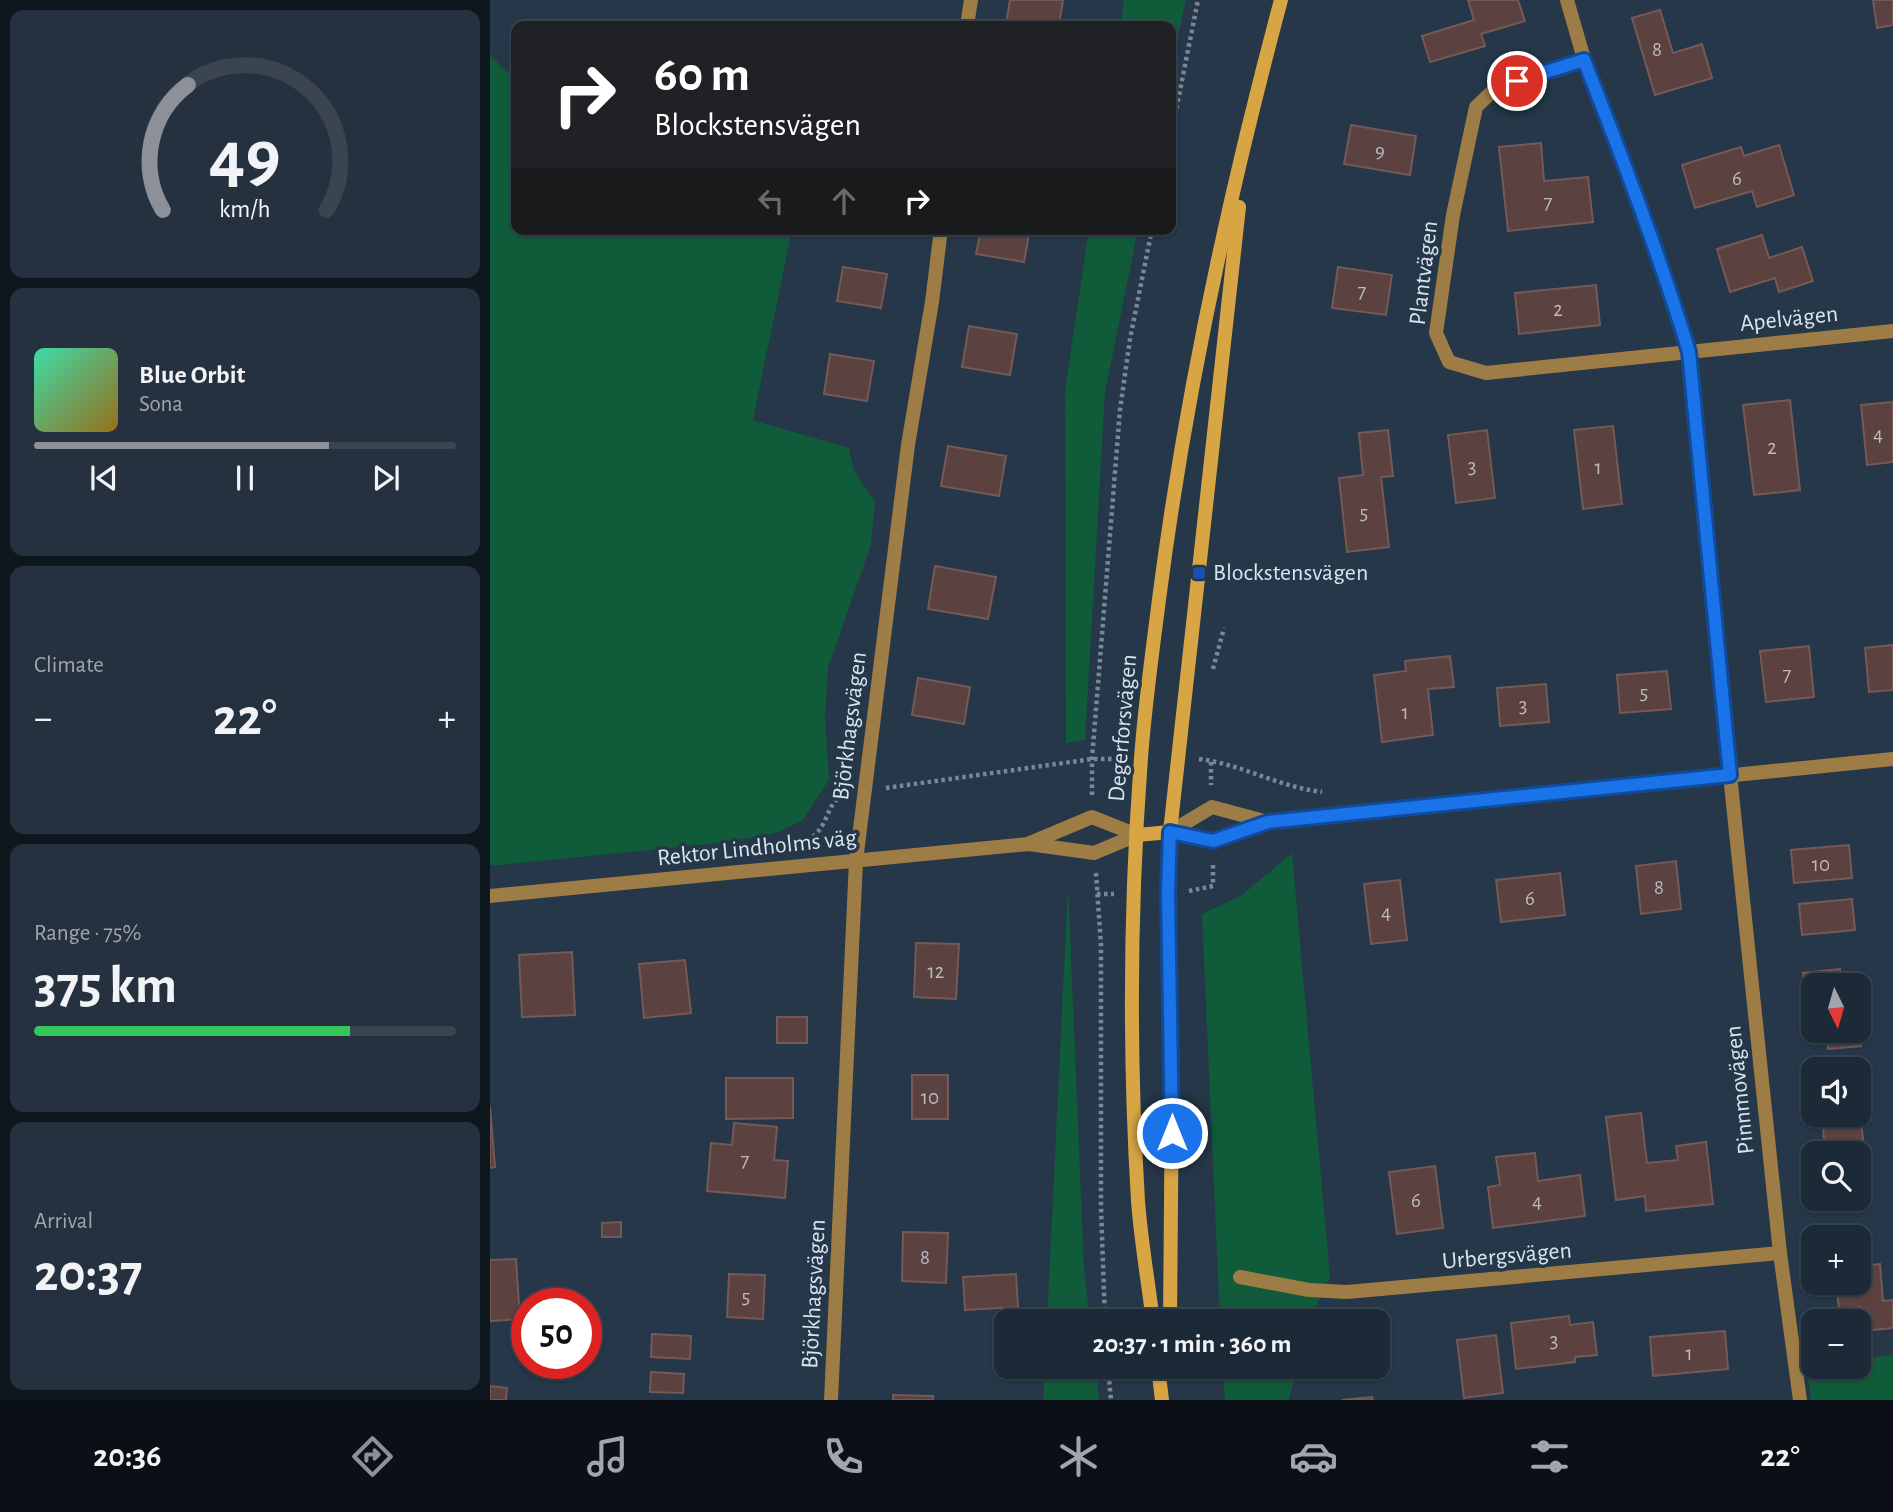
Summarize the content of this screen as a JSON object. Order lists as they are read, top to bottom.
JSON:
{
  "streets": {
    "main road": ["Degerforsvägen"],
    "street": [
      "Plantvägen",
      "Apelvägen",
      "Björkhagsvägen",
      "Rektor Lindholms väg",
      "Pinnmovägen",
      "Urbergsvägen"
    ]
  },
  "crossings": [
    ["Plantvägen", "Apelvägen"],
    ["Plantvägen", "Pinnmovägen"],
    ["Apelvägen", "Pinnmovägen"],
    ["Björkhagsvägen", "Rektor Lindholms väg"],
    ["Degerforsvägen", "Rektor Lindholms väg"],
    ["Pinnmovägen", "Urbergsvägen"]
  ],
  "places": {
    "transit": ["Blockstensvägen"]
  },
  "house_numbers": [
    "8",
    "9",
    "6",
    "7",
    "7",
    "2",
    "4",
    "2",
    "3",
    "1",
    "5",
    "7",
    "5",
    "3",
    "1",
    "10",
    "8",
    "6",
    "4",
    "12",
    "10",
    "7",
    "6",
    "4",
    "8",
    "5",
    "3",
    "1"
  ],
  "north": "bottom",
  "page": {
    "turn": ["60 m", "Blockstensvägen"],
    "song": ["Blue Orbit", "Sona"],
    "tile": [
      "Climate",
      ["Range · 75%", "375 km"],
      ["Arrival", "20:37"]
    ],
    "heat": ["−", "22°", "+"],
    "map_buttons": ["+", "−"],
    "limit": "50",
    "trip": "20:37 · 1 min · 360 m",
    "tabs": ["20:36", "22°"],
    "gauge": ["49", "km/h"]
  }
}
